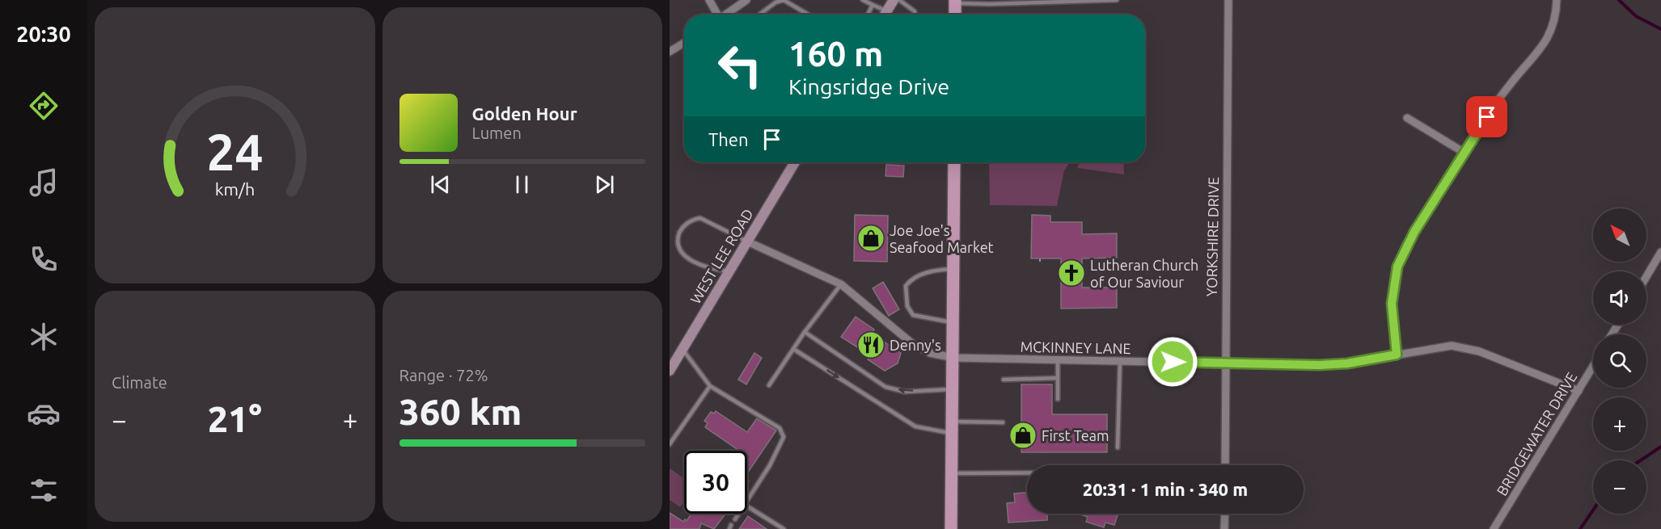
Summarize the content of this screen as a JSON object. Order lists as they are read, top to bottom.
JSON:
{
  "streets": {
    "street": [
      "YORKSHIRE DRIVE",
      "WEST LEE ROAD",
      "MCKINNEY LANE",
      "BRIDGEWATER DRIVE"
    ]
  },
  "crossings": [
    ["YORKSHIRE DRIVE", "MCKINNEY LANE"],
    ["WEST LEE ROAD", "MCKINNEY LANE"],
    ["MCKINNEY LANE", "BRIDGEWATER DRIVE"]
  ],
  "places": {
    "shop": ["Joe Joe's Seafood Market", "First Team"],
    "church": ["Lutheran Church of Our Saviour"],
    "restaurant": ["Denny's"]
  },
  "north": "top left",
  "page": {
    "tabs": "20:30",
    "turn": ["160 m", "Kingsridge Drive"],
    "song": ["Golden Hour", "Lumen"],
    "then": "Then",
    "map_buttons": ["+", "−"],
    "tile": [
      "Climate",
      ["Range · 72%", "360 km"]
    ],
    "heat": ["−", "21°", "+"],
    "limit": "30",
    "trip": "20:31 · 1 min · 340 m",
    "gauge": ["24", "km/h"]
  }
}
